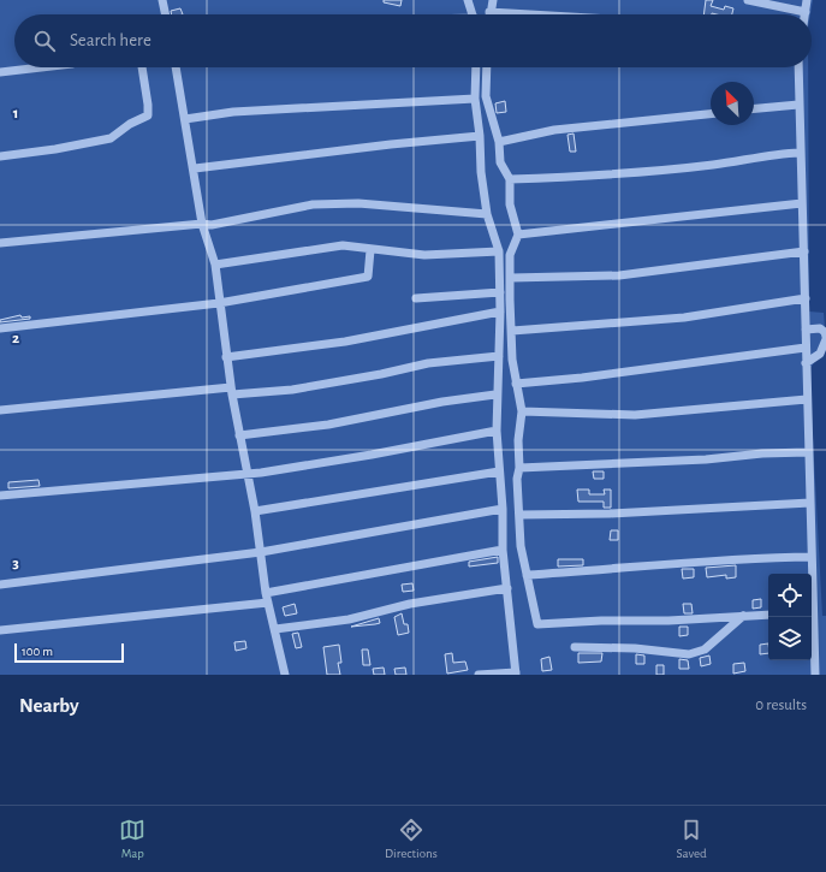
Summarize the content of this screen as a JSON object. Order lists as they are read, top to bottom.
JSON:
{
  "scale_bar": "100 m",
  "north": "top left",
  "page": {
    "search": "Search here",
    "scale": "100 m",
    "heading": ["Nearby", "0 results"],
    "nav": ["Map", "Directions", "Saved"]
  },
  "grid": {
    "rows": ["1", "2", "3"]
  }
}
